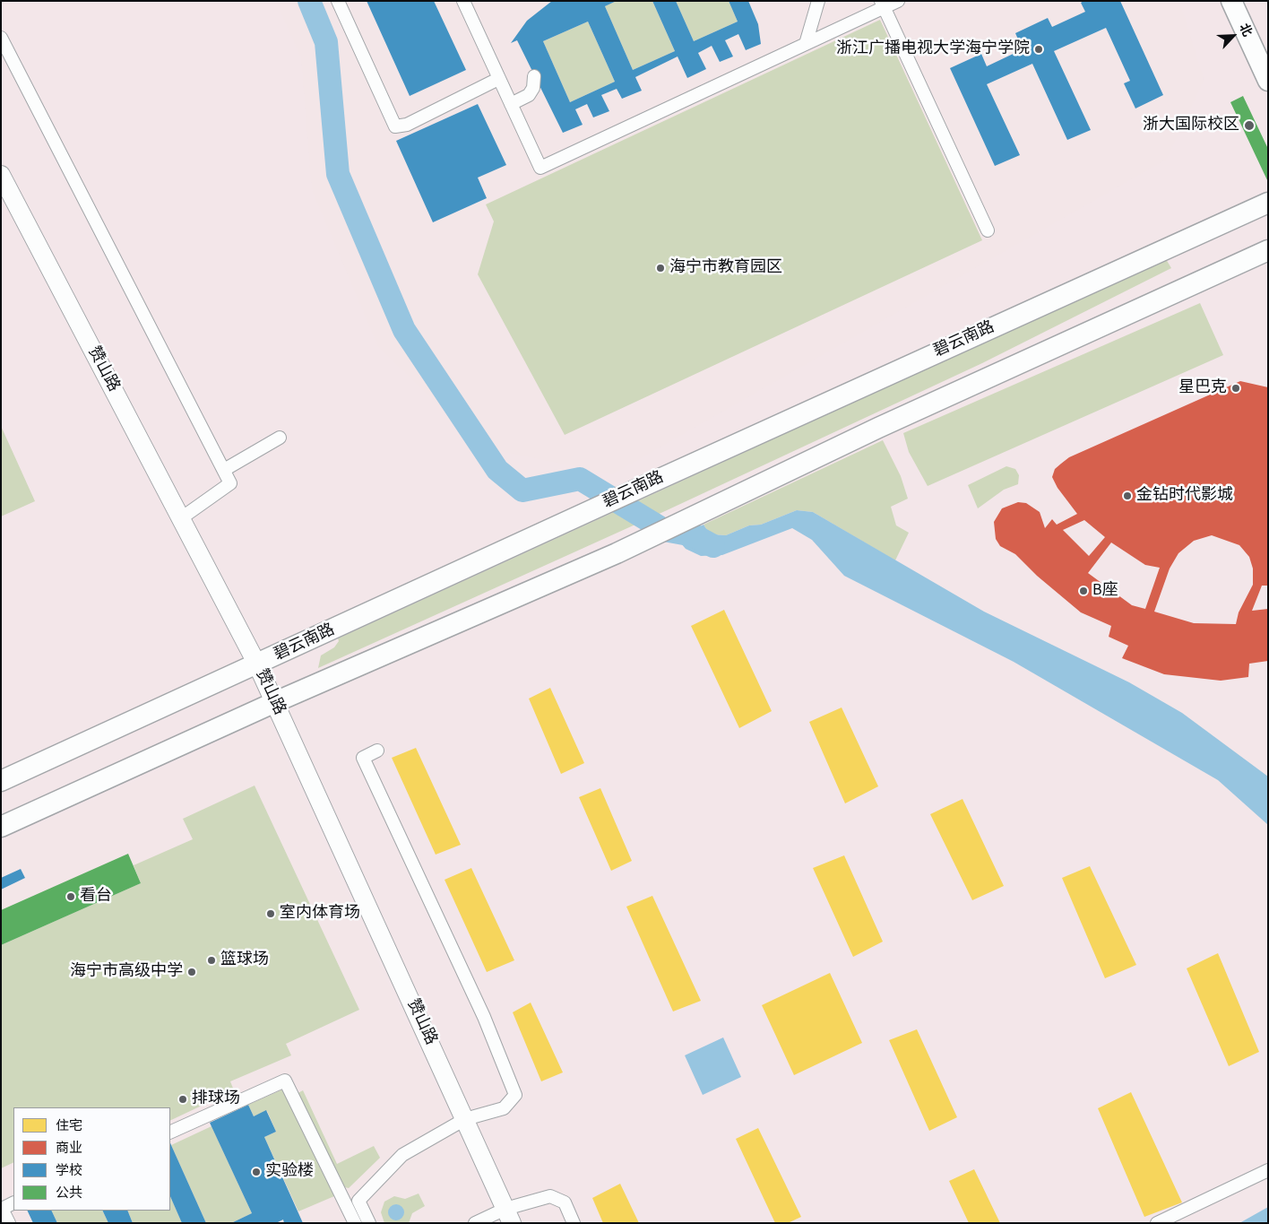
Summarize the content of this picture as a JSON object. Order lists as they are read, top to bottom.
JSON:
{
  "streets": {
    "main road": ["碧云南路"],
    "street": ["赞山路"]
  },
  "crossings": [
    ["碧云南路", "赞山路"]
  ],
  "places": [
    "浙江广播电视大学海宁学院",
    "浙大国际校区",
    "海宁市教育园区",
    "星巴克",
    "金钻时代影城",
    "B座",
    "看台",
    "室内体育场",
    "篮球场",
    "海宁市高级中学",
    "排球场",
    "实验楼"
  ],
  "legend": [
    "住宅",
    "商业",
    "学校",
    "公共"
  ],
  "north": "top right"
}
